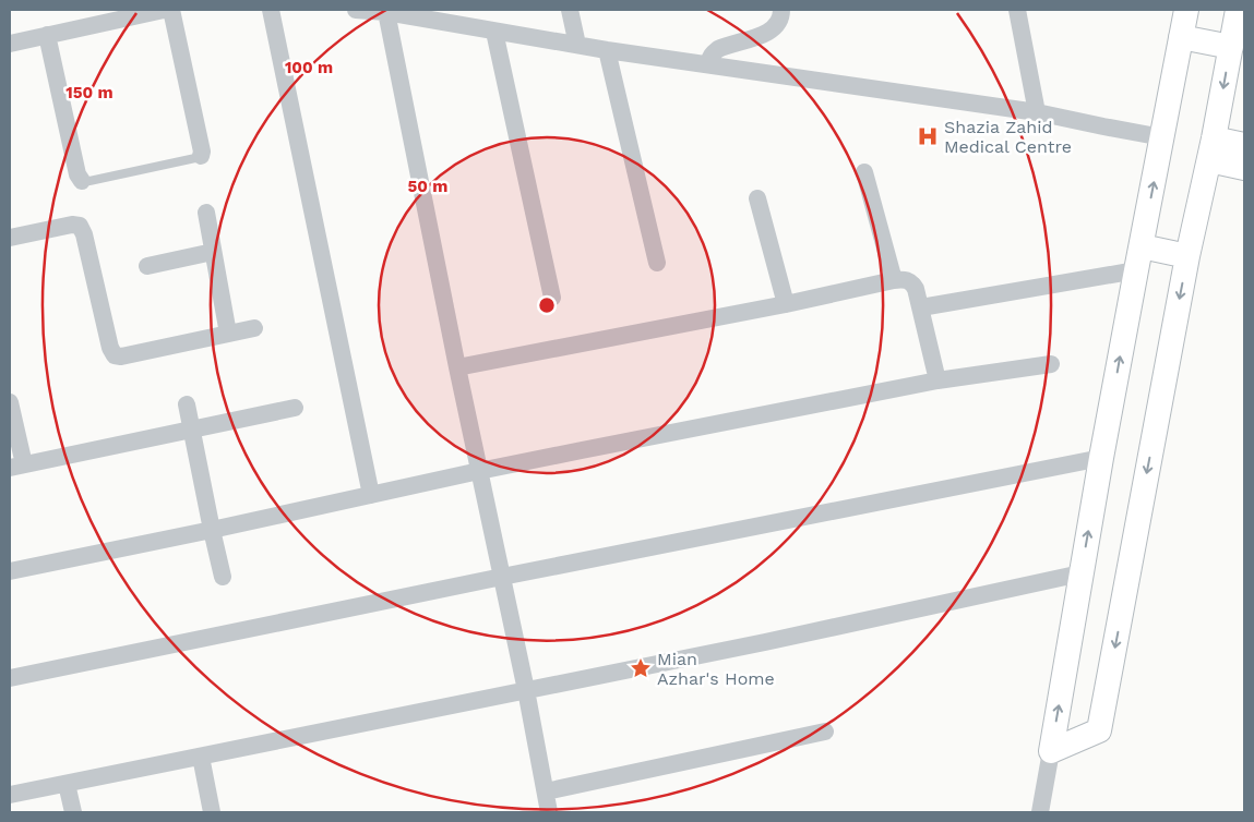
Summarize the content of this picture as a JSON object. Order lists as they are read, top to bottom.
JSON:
{
  "places": {
    "hospital": ["Shazia Zahid Medical Centre"],
    "place": ["Mian Azhar's Home"]
  },
  "rings": ["100 m", "150 m", "50 m"]
}
